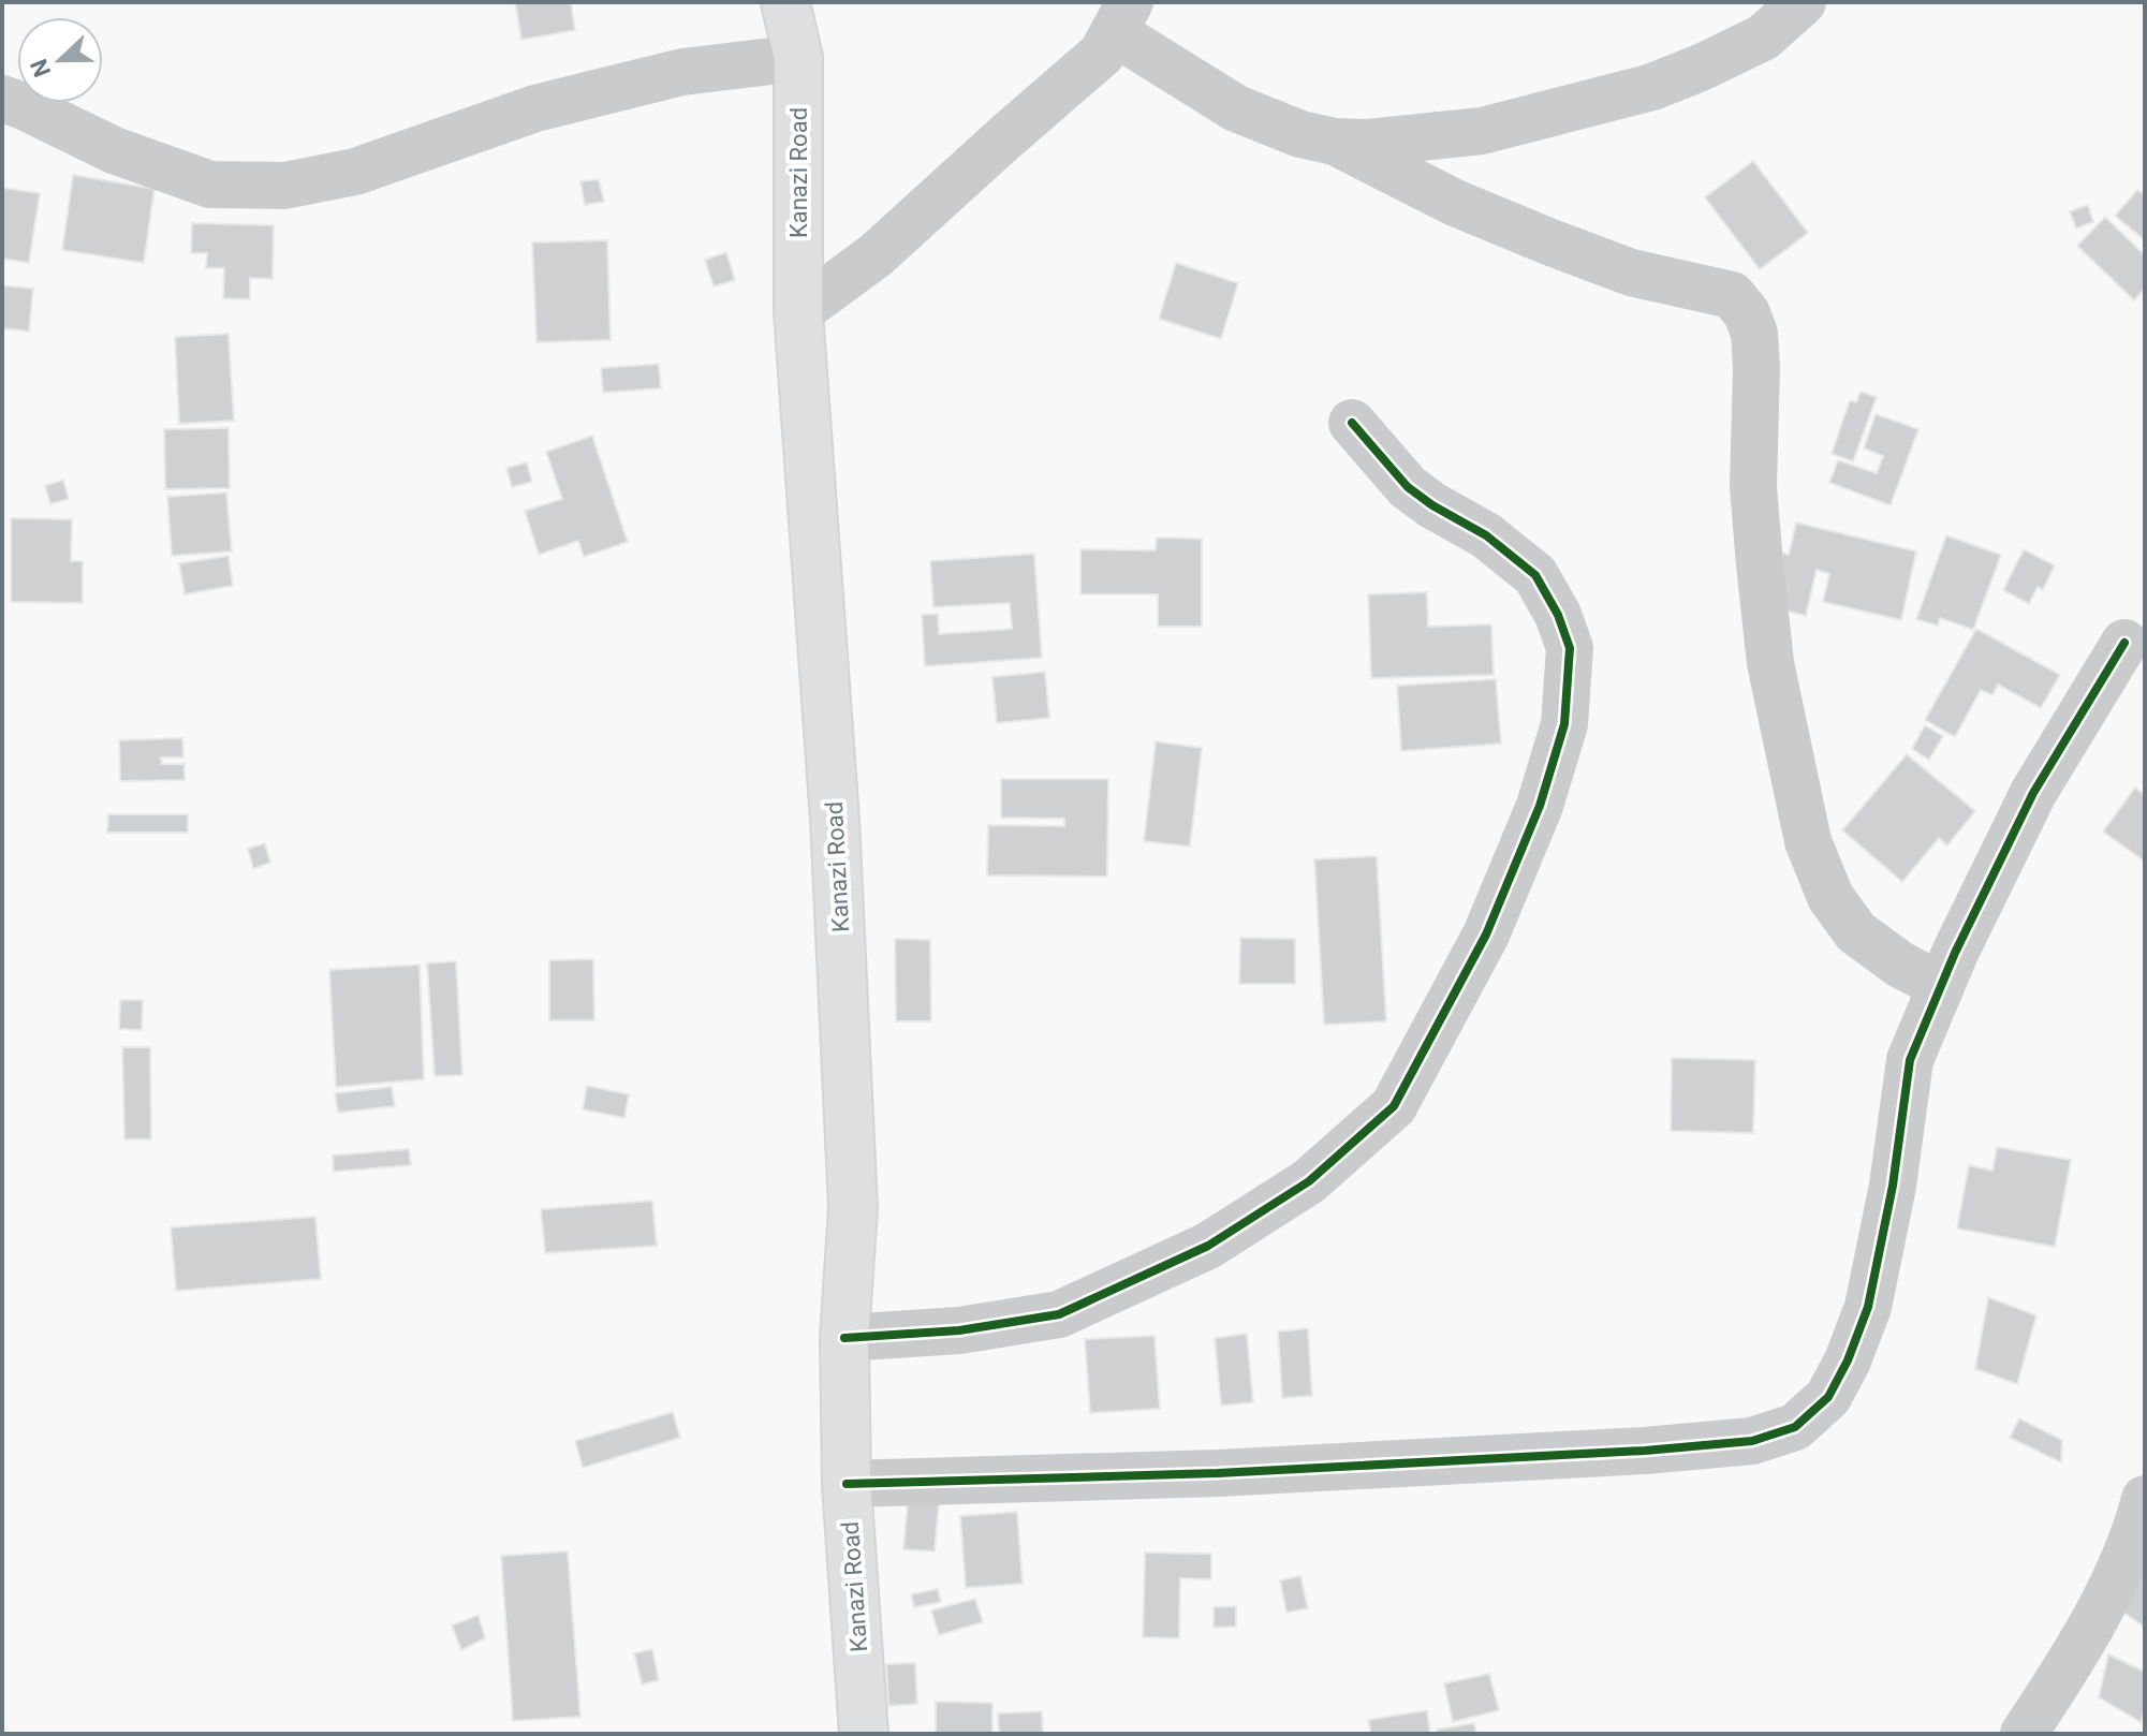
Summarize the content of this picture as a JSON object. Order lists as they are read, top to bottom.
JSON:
{
  "streets": {
    "main road": ["Kanazi Road"]
  },
  "north": "left"
}
